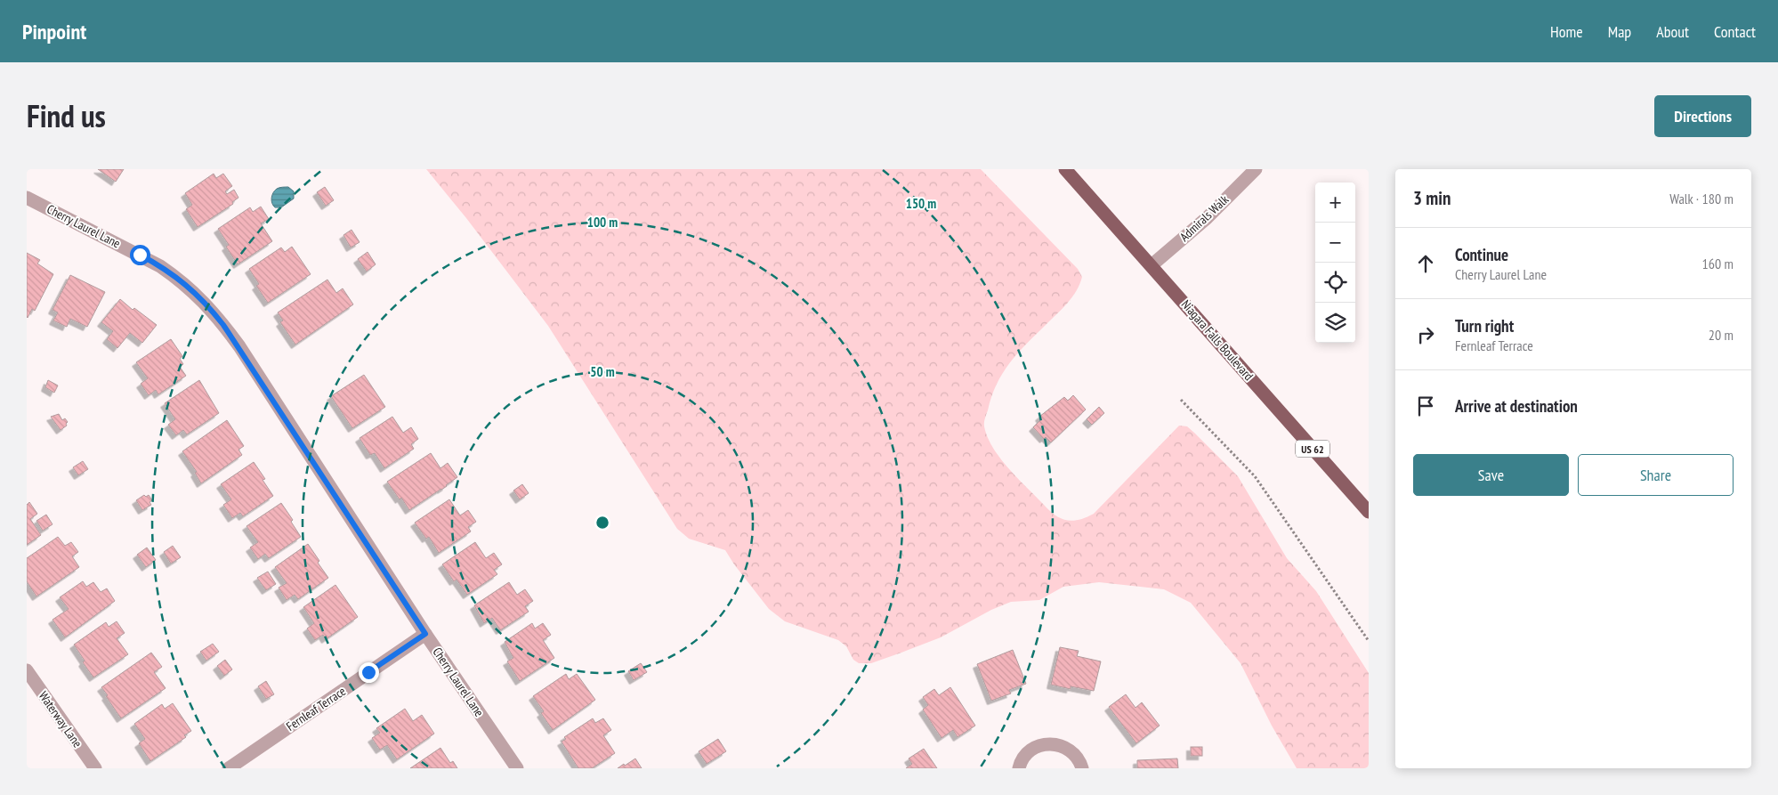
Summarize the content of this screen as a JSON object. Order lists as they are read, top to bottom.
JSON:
{
  "streets": {
    "main road": ["Niagara Falls Boulevard", "US 62"],
    "street": [
      "Admirals Walk",
      "Cherry Laurel Lane",
      "Fernleaf Terrace",
      "Waterway Lane"
    ]
  },
  "crossings": [
    ["Admirals Walk", "Niagara Falls Boulevard"],
    ["Cherry Laurel Lane", "Fernleaf Terrace"]
  ],
  "page": {
    "header": "Pinpoint",
    "nav": [
      "Home",
      "Map",
      "About",
      "Contact"
    ],
    "title": "Find us",
    "buttons": [
      "Directions",
      ["Save", "Share"]
    ],
    "heading": ["3 min", "Walk · 180 m"],
    "map_buttons": ["+", "−"],
    "list": [
      ["Continue", "Cherry Laurel Lane", "160 m"],
      ["Turn right", "Fernleaf Terrace", "20 m"],
      "Arrive at destination"
    ]
  },
  "rings": ["150 m", "100 m", "50 m"]
}
